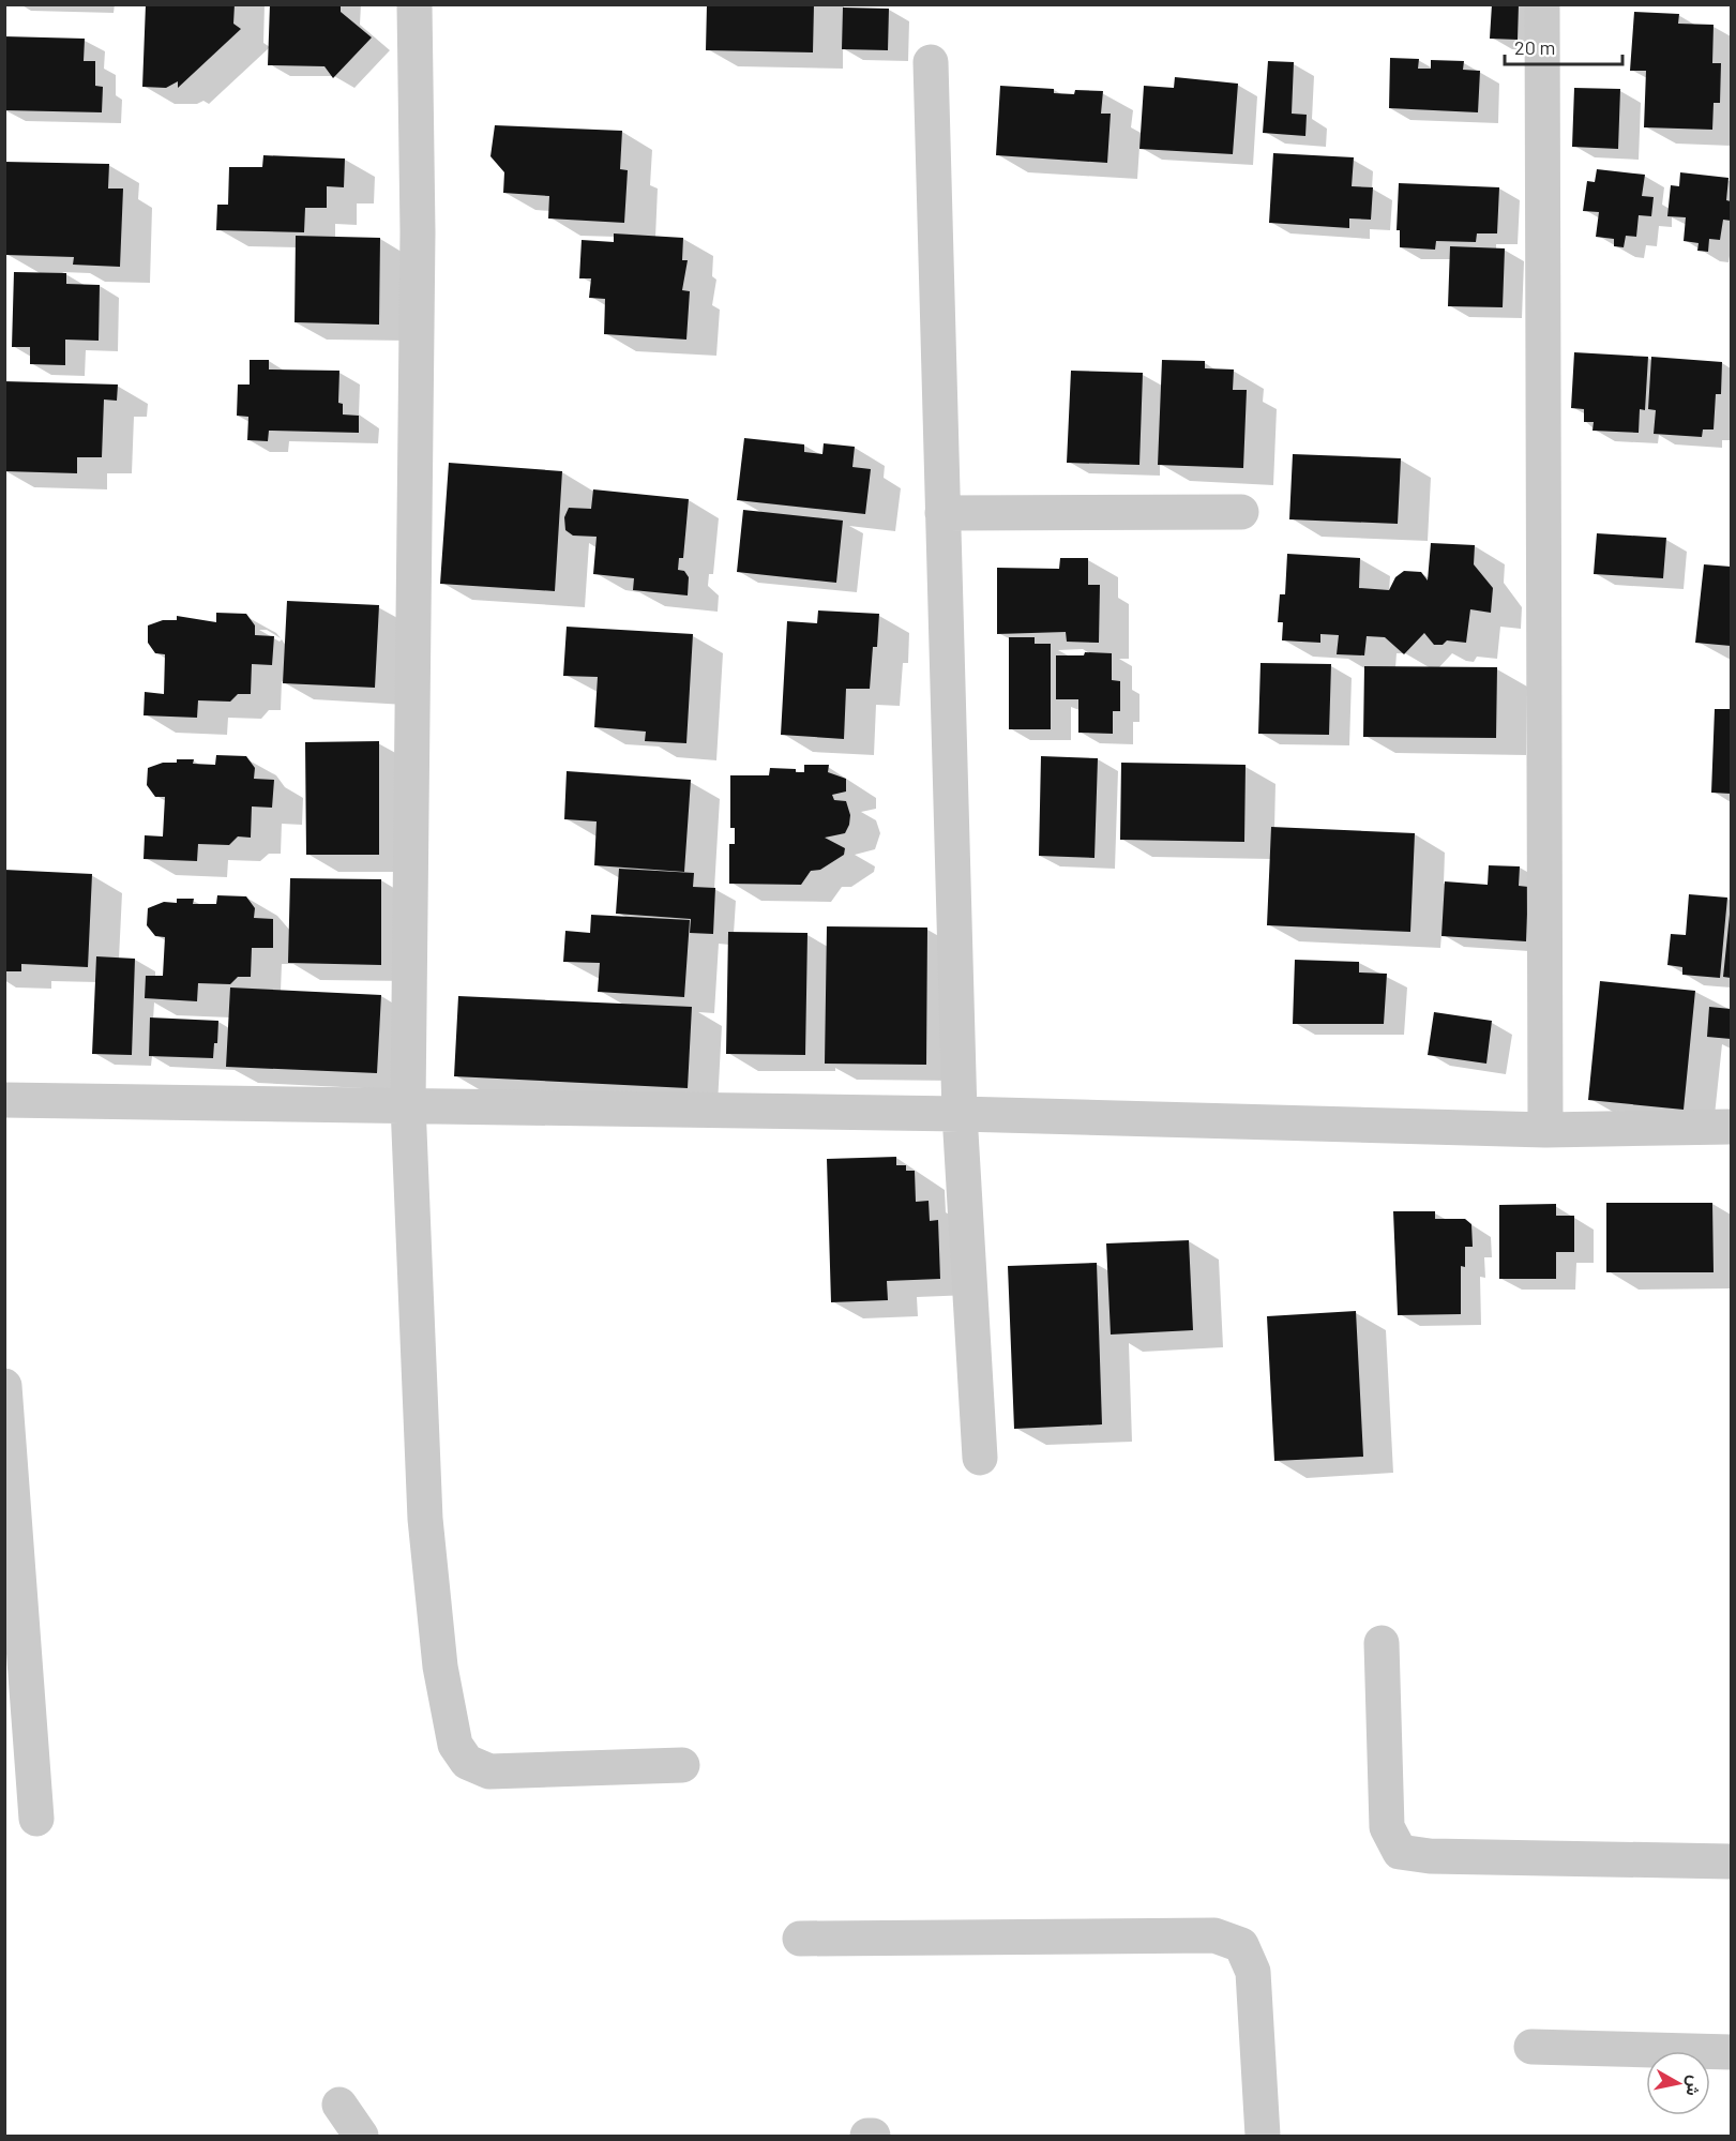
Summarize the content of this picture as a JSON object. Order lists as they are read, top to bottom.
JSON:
{
  "scale_bar": "20 m",
  "north": "right"
}
